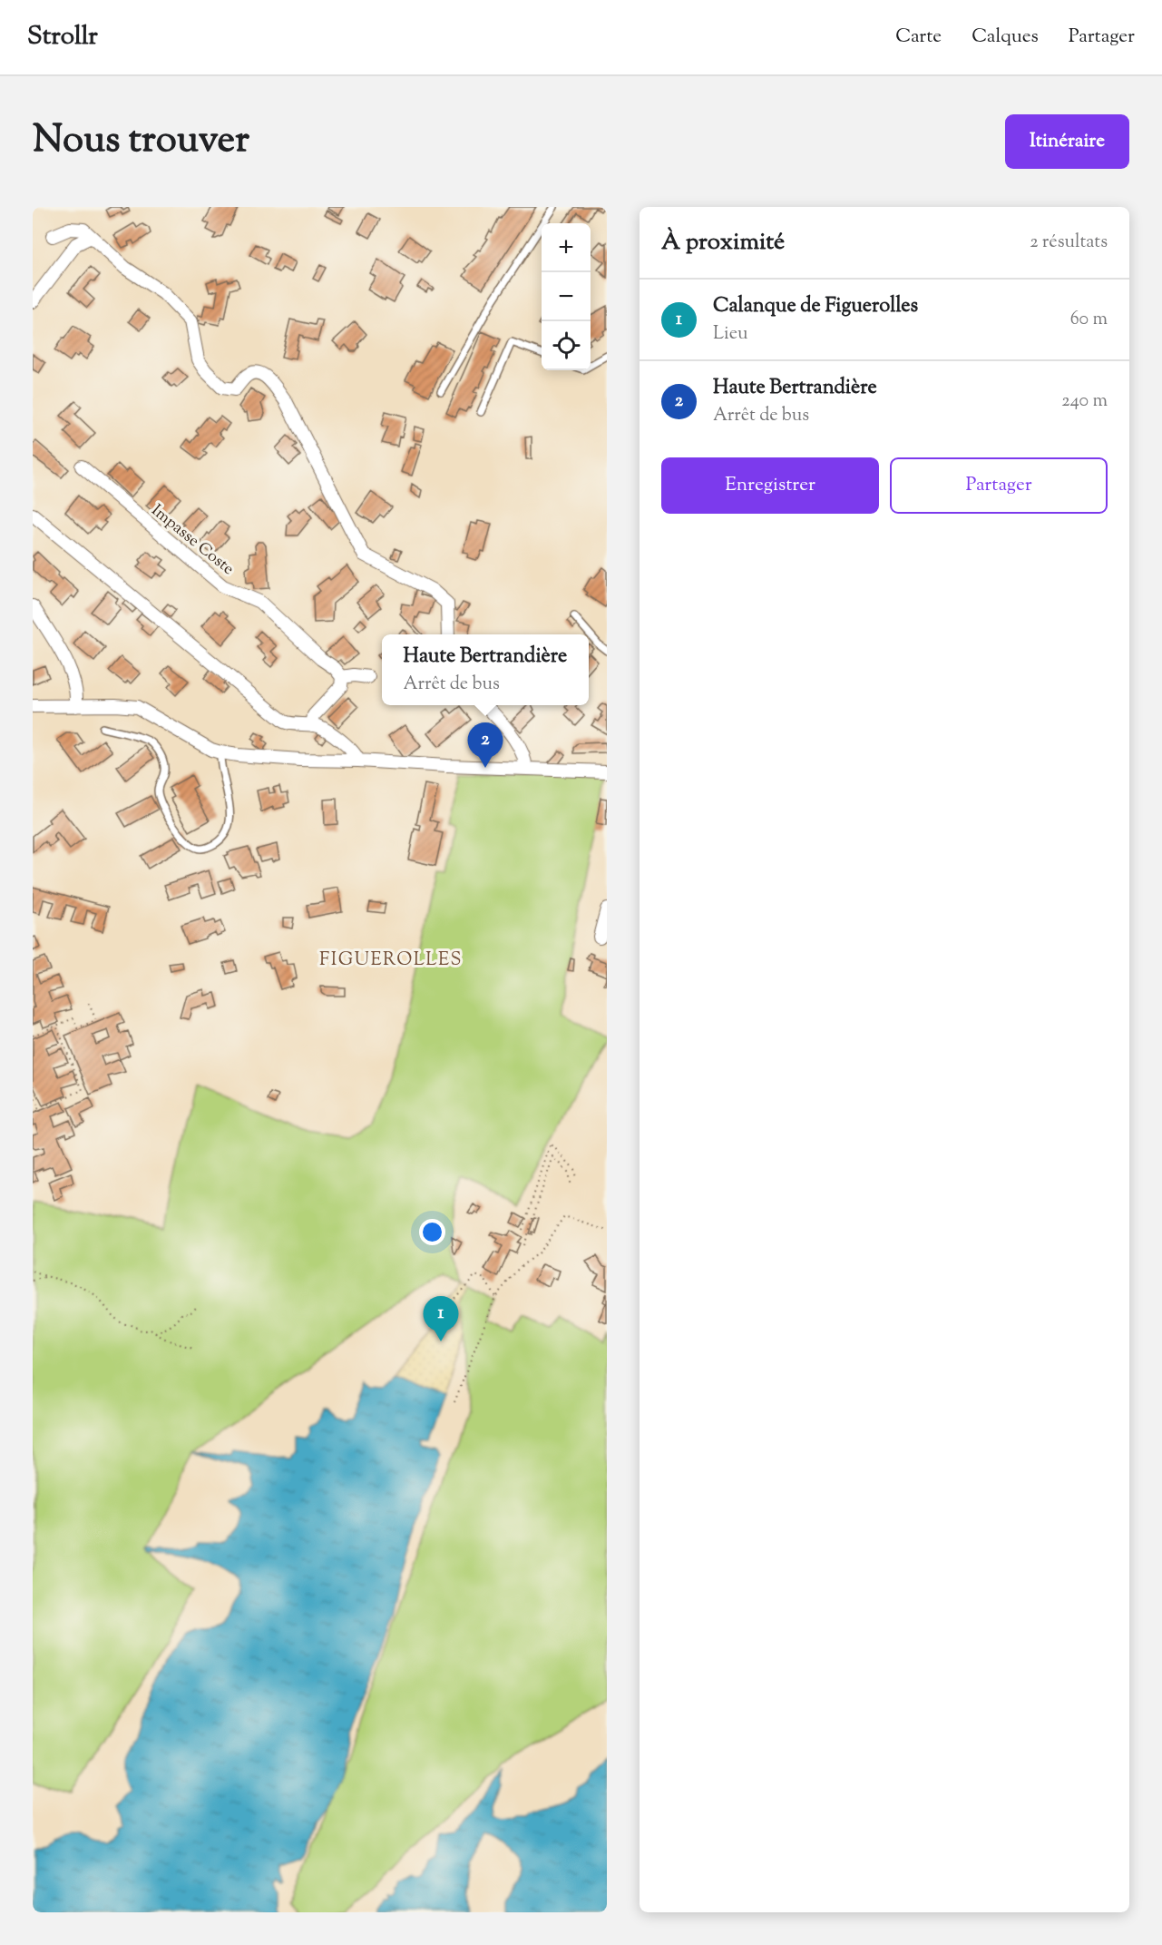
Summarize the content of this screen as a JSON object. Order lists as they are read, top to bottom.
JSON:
{
  "streets": {
    "street": ["Impasse Coste"]
  },
  "districts": ["FIGUEROLLES"],
  "page": {
    "header": "Strollr",
    "nav": ["Carte", "Calques", "Partager"],
    "title": "Nous trouver",
    "buttons": [
      "Itinéraire",
      ["Enregistrer", "Partager"]
    ],
    "heading": ["À proximité", "2 résultats"],
    "map_buttons": ["+", "−"],
    "list": [
      {
        "mark": "1",
        "name": "Calanque de Figuerolles",
        "note": "Lieu",
        "value": "60 m"
      },
      {
        "mark": "2",
        "name": "Haute Bertrandière",
        "note": "Arrêt de bus",
        "value": "240 m"
      }
    ],
    "popup": ["Haute Bertrandière", "Arrêt de bus"],
    "pins": ["2", "1"]
  }
}
